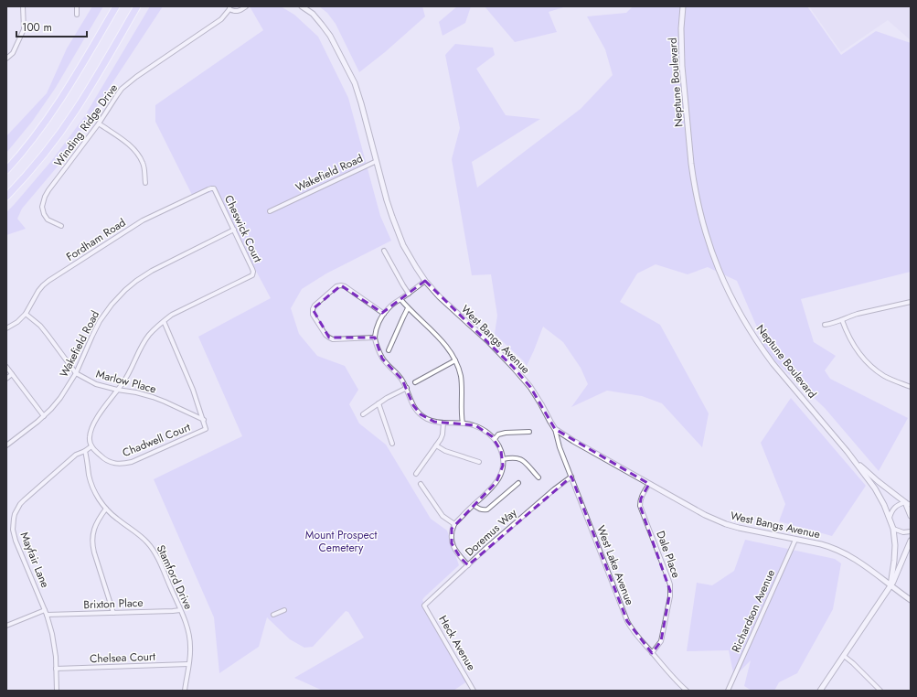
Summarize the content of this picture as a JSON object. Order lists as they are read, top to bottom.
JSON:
{
  "streets": {
    "street": [
      "Neptune Boulevard",
      "Winding Ridge Drive",
      "Wakefield Road",
      "Cheswick Court",
      "Fordham Road",
      "West Bangs Avenue",
      "Marlow Place",
      "Chadwell Court",
      "Doremus Way",
      "Dale Place",
      "Mayfair Lane",
      "West Lake Avenue",
      "Stamford Drive",
      "Brixton Place",
      "Richardson Avenue",
      "Heck Avenue",
      "Chelsea Court"
    ]
  },
  "crossings": [
    ["Neptune Boulevard", "West Bangs Avenue"],
    ["Wakefield Road", "Cheswick Court"],
    ["Wakefield Road", "West Bangs Avenue"],
    ["Wakefield Road", "Marlow Place"],
    ["Cheswick Court", "Fordham Road"],
    ["Cheswick Court", "Chadwell Court"],
    ["Fordham Road", "Marlow Place"],
    ["West Bangs Avenue", "Dale Place"],
    ["West Bangs Avenue", "West Lake Avenue"],
    ["West Bangs Avenue", "Richardson Avenue"],
    ["Marlow Place", "Chadwell Court"],
    ["Chadwell Court", "Mayfair Lane"],
    ["Doremus Way", "West Lake Avenue"],
    ["Doremus Way", "Heck Avenue"],
    ["Dale Place", "West Lake Avenue"],
    ["Mayfair Lane", "Stamford Drive"],
    ["Mayfair Lane", "Brixton Place"],
    ["Mayfair Lane", "Chelsea Court"],
    ["Stamford Drive", "Brixton Place"],
    ["Stamford Drive", "Chelsea Court"]
  ],
  "parks": ["Mount Prospect Cemetery"],
  "scale_bar": "100 m"
}
